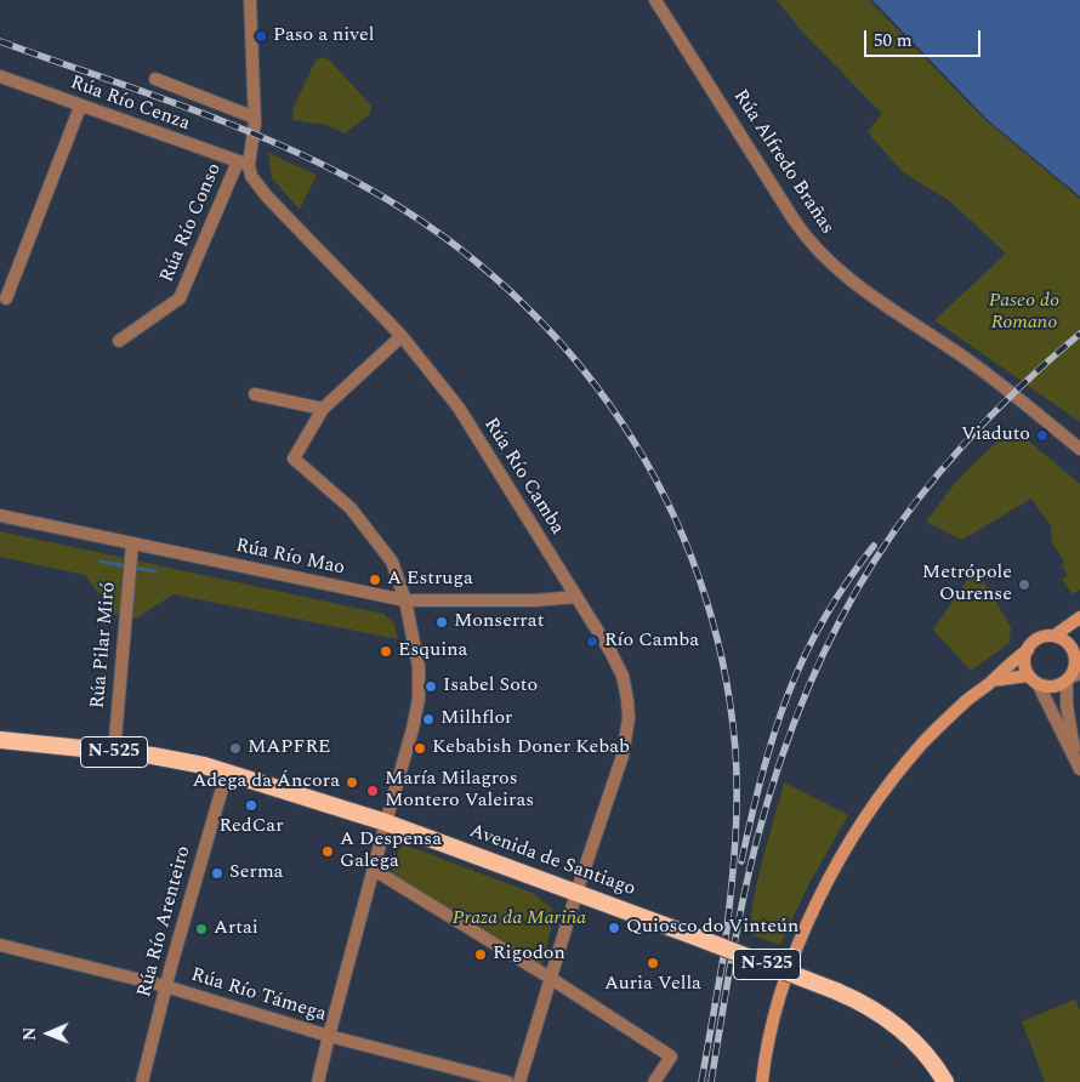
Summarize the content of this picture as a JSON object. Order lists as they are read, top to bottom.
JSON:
{
  "streets": {
    "highway": ["N-525", "Avenida de Santiago"],
    "street": [
      "Rúa Río Cenza",
      "Rúa Alfredo Brañas",
      "Rúa Río Conso",
      "Rúa Río Camba",
      "Rúa Río Mao",
      "Rúa Pilar Miró",
      "Rúa Río Arenteiro",
      "Rúa Río Támega"
    ]
  },
  "crossings": [
    ["Rúa Río Cenza", "Rúa Río Conso"],
    ["Rúa Río Cenza", "Rúa Río Camba"],
    ["Rúa Río Conso", "Rúa Río Camba"],
    ["Rúa Río Camba", "Rúa Río Mao"],
    ["Rúa Río Camba", "Avenida de Santiago"],
    ["Rúa Río Mao", "Rúa Pilar Miró"],
    ["Rúa Pilar Miró", "Avenida de Santiago"],
    ["Avenida de Santiago", "Rúa Río Arenteiro"],
    ["Rúa Río Arenteiro", "Rúa Río Támega"]
  ],
  "parks": ["Paseo do Romano", "Praza da Mariña"],
  "places": [
    "Paso a nivel",
    "Viaduto",
    "A Estruga",
    "Metrópole Ourense",
    "Monserrat",
    "Río Camba",
    "Esquina",
    "Isabel Soto",
    "Milhflor",
    "MAPFRE",
    "Kebabish Doner Kebab",
    "Adega da Áncora",
    "María Milagros Montero Valeiras",
    "RedCar",
    "A Despensa Galega",
    "Serma",
    "Quiosco do Vinteún",
    "Artai",
    "Rigodon",
    "Auria Vella"
  ],
  "scale_bar": "50 m",
  "north": "left"
}
